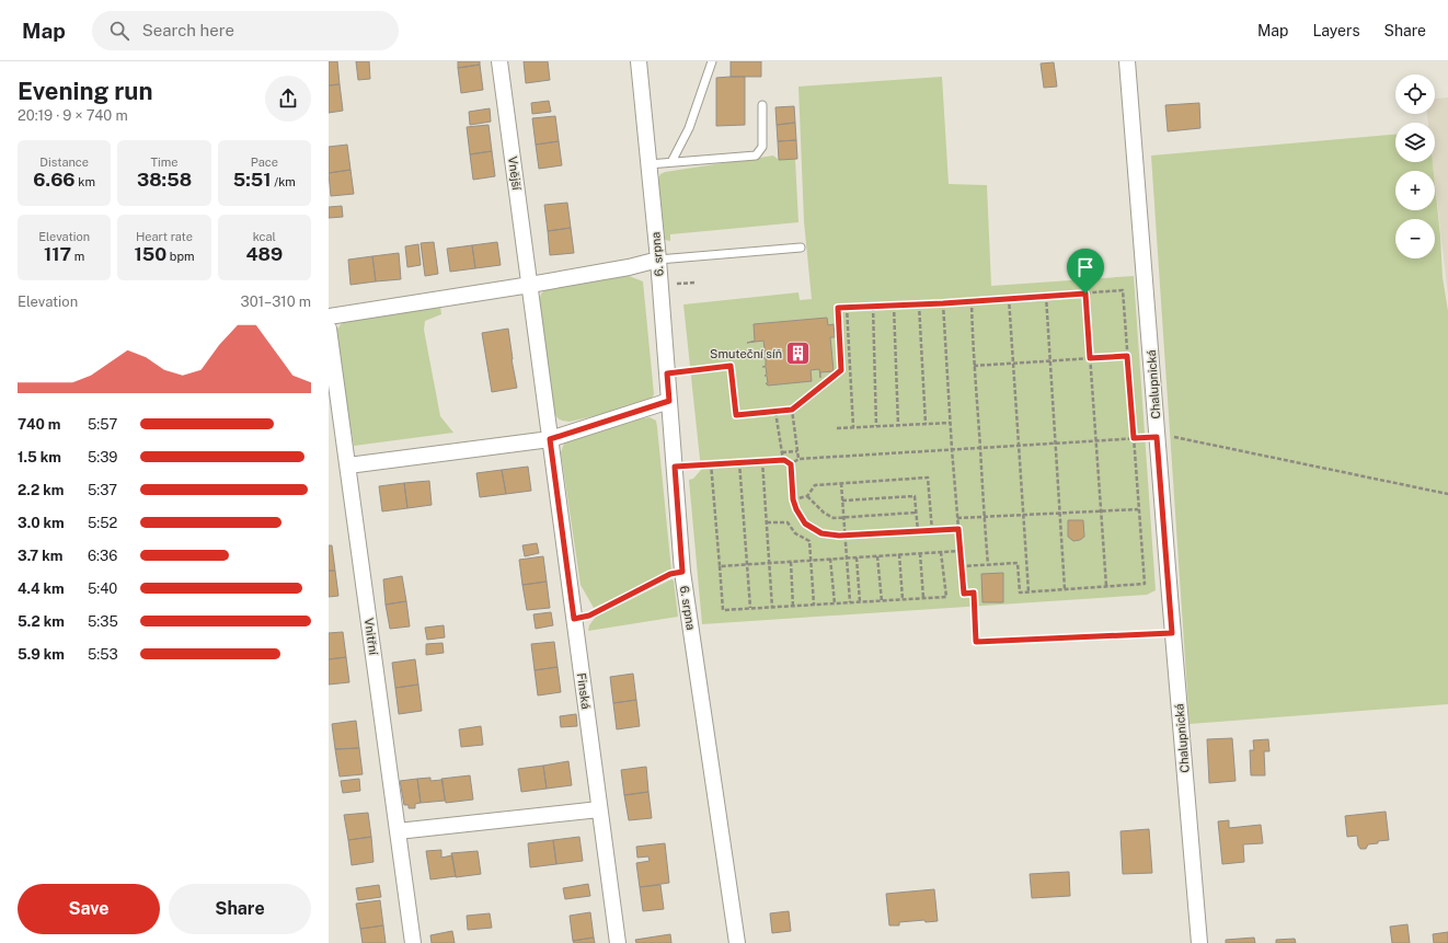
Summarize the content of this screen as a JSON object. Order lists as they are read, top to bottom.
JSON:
{
  "streets": {
    "street": [
      "Vnější",
      "6. srpna",
      "Chalupnická",
      "Vnitřní",
      "Finská"
    ]
  },
  "crossings": [
    ["Vnější", "Finská"]
  ],
  "places": {
    "building": ["Smuteční síň"]
  },
  "page": {
    "header": "Map",
    "search": "Search here",
    "nav": ["Map", "Layers", "Share"],
    "heading": ["Evening run", "20:19 · 9 × 740 m"],
    "map_buttons": ["+", "−"],
    "stats": [
      ["Distance", "6.66 km"],
      ["Time", "38:58"],
      ["Pace", "5:51 /km"],
      ["Elevation", "117 m"],
      ["Heart rate", "150 bpm"],
      ["kcal", "489"]
    ],
    "chart": ["Elevation", "301–310 m"],
    "list": [
      {
        "name": "740 m",
        "note": "5:57"
      },
      {
        "name": "1.5 km",
        "note": "5:39"
      },
      {
        "name": "2.2 km",
        "note": "5:37"
      },
      {
        "name": "3.0 km",
        "note": "5:52"
      },
      {
        "name": "3.7 km",
        "note": "6:36"
      },
      {
        "name": "4.4 km",
        "note": "5:40"
      },
      {
        "name": "5.2 km",
        "note": "5:35"
      },
      {
        "name": "5.9 km",
        "note": "5:53"
      }
    ],
    "buttons": ["Save", "Share"]
  }
}
